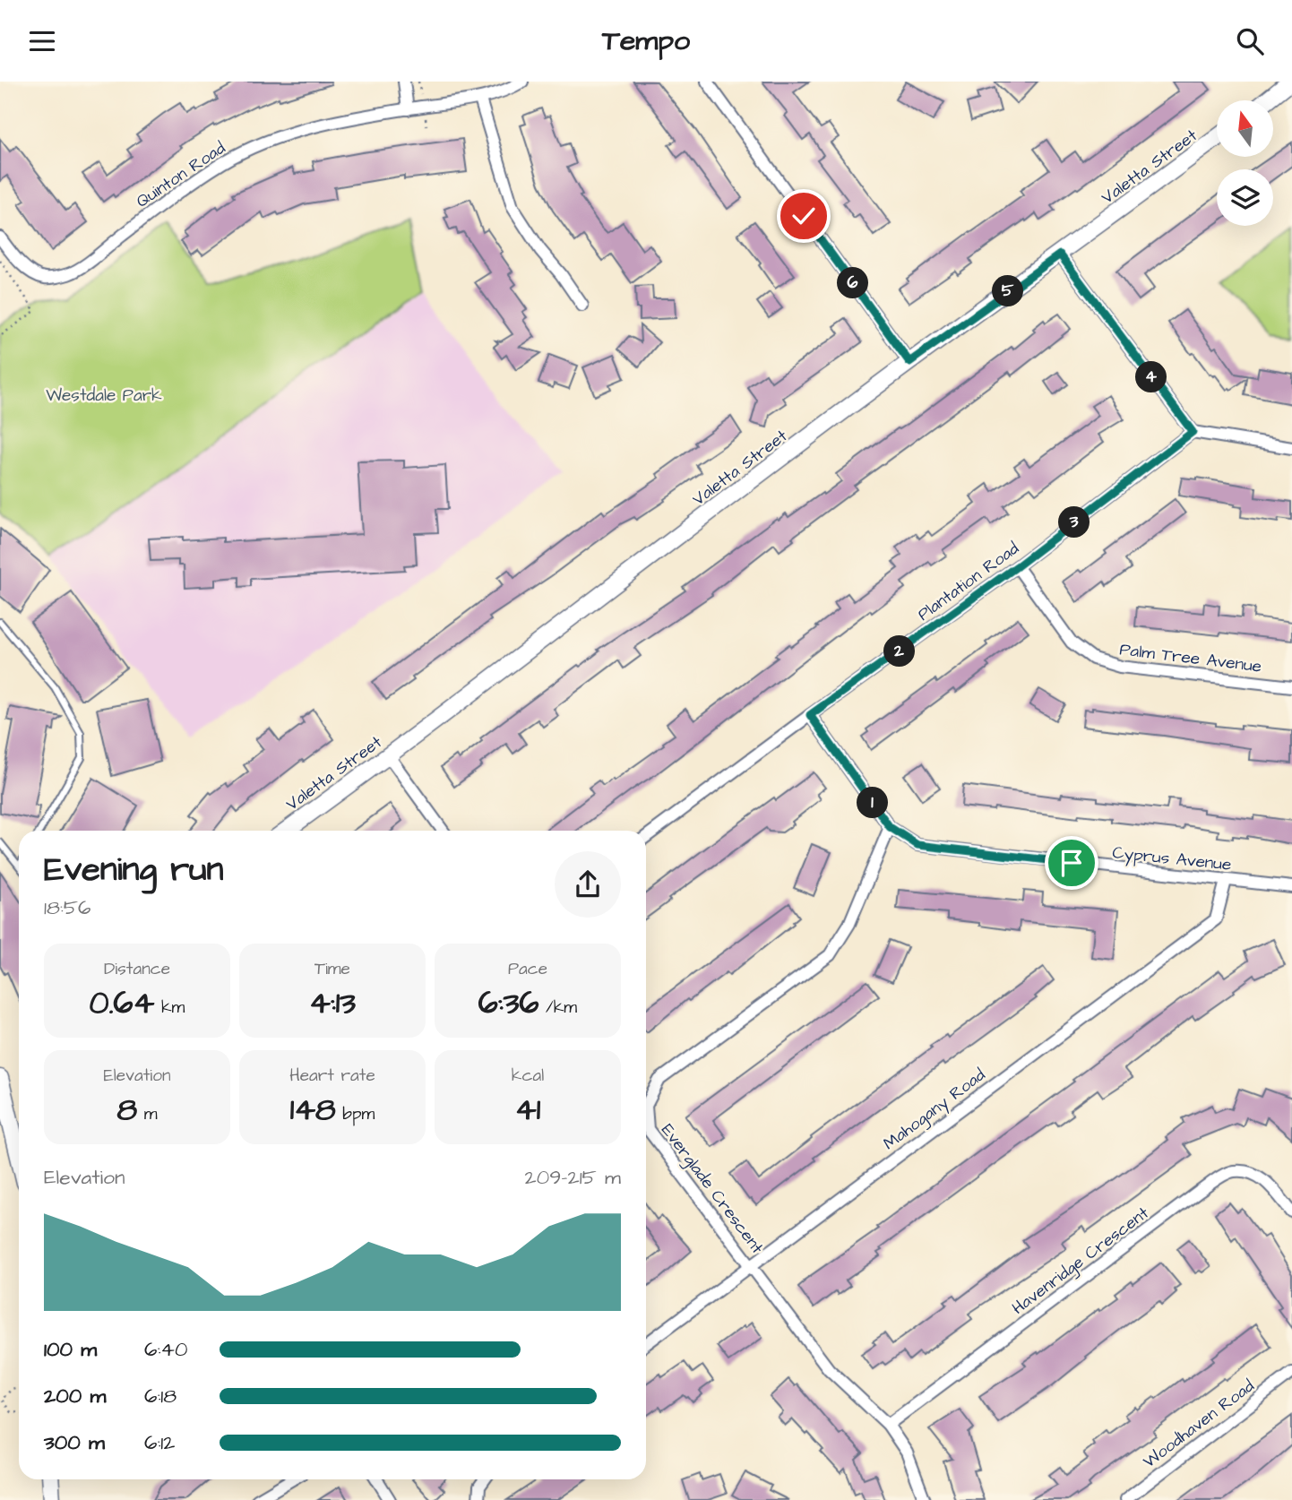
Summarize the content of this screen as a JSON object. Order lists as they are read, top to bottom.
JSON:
{
  "streets": {
    "street": [
      "Valetta Street",
      "Quinton Road",
      "Plantation Road",
      "Palm Tree Avenue",
      "Cyprus Avenue",
      "Mahogany Road",
      "Everglade Crescent",
      "Havenridge Crescent",
      "Woodhaven Road"
    ]
  },
  "crossings": [
    ["Plantation Road", "Palm Tree Avenue"],
    ["Plantation Road", "Cyprus Avenue"],
    ["Cyprus Avenue", "Mahogany Road"],
    ["Cyprus Avenue", "Everglade Crescent"],
    ["Mahogany Road", "Everglade Crescent"],
    ["Everglade Crescent", "Havenridge Crescent"]
  ],
  "parks": ["Westdale Park"],
  "north": "top",
  "page": {
    "header": "Tempo",
    "pins": [
      "6",
      "5",
      "4",
      "3",
      "2",
      "1"
    ],
    "heading": ["Evening run", "18:56"],
    "stats": [
      ["Distance", "0.64 km"],
      ["Time", "4:13"],
      ["Pace", "6:36 /km"],
      ["Elevation", "8 m"],
      ["Heart rate", "148 bpm"],
      ["kcal", "41"]
    ],
    "chart": ["Elevation", "209–215 m"],
    "list": [
      {
        "name": "100 m",
        "note": "6:40"
      },
      {
        "name": "200 m",
        "note": "6:18"
      },
      {
        "name": "300 m",
        "note": "6:12"
      }
    ]
  }
}
